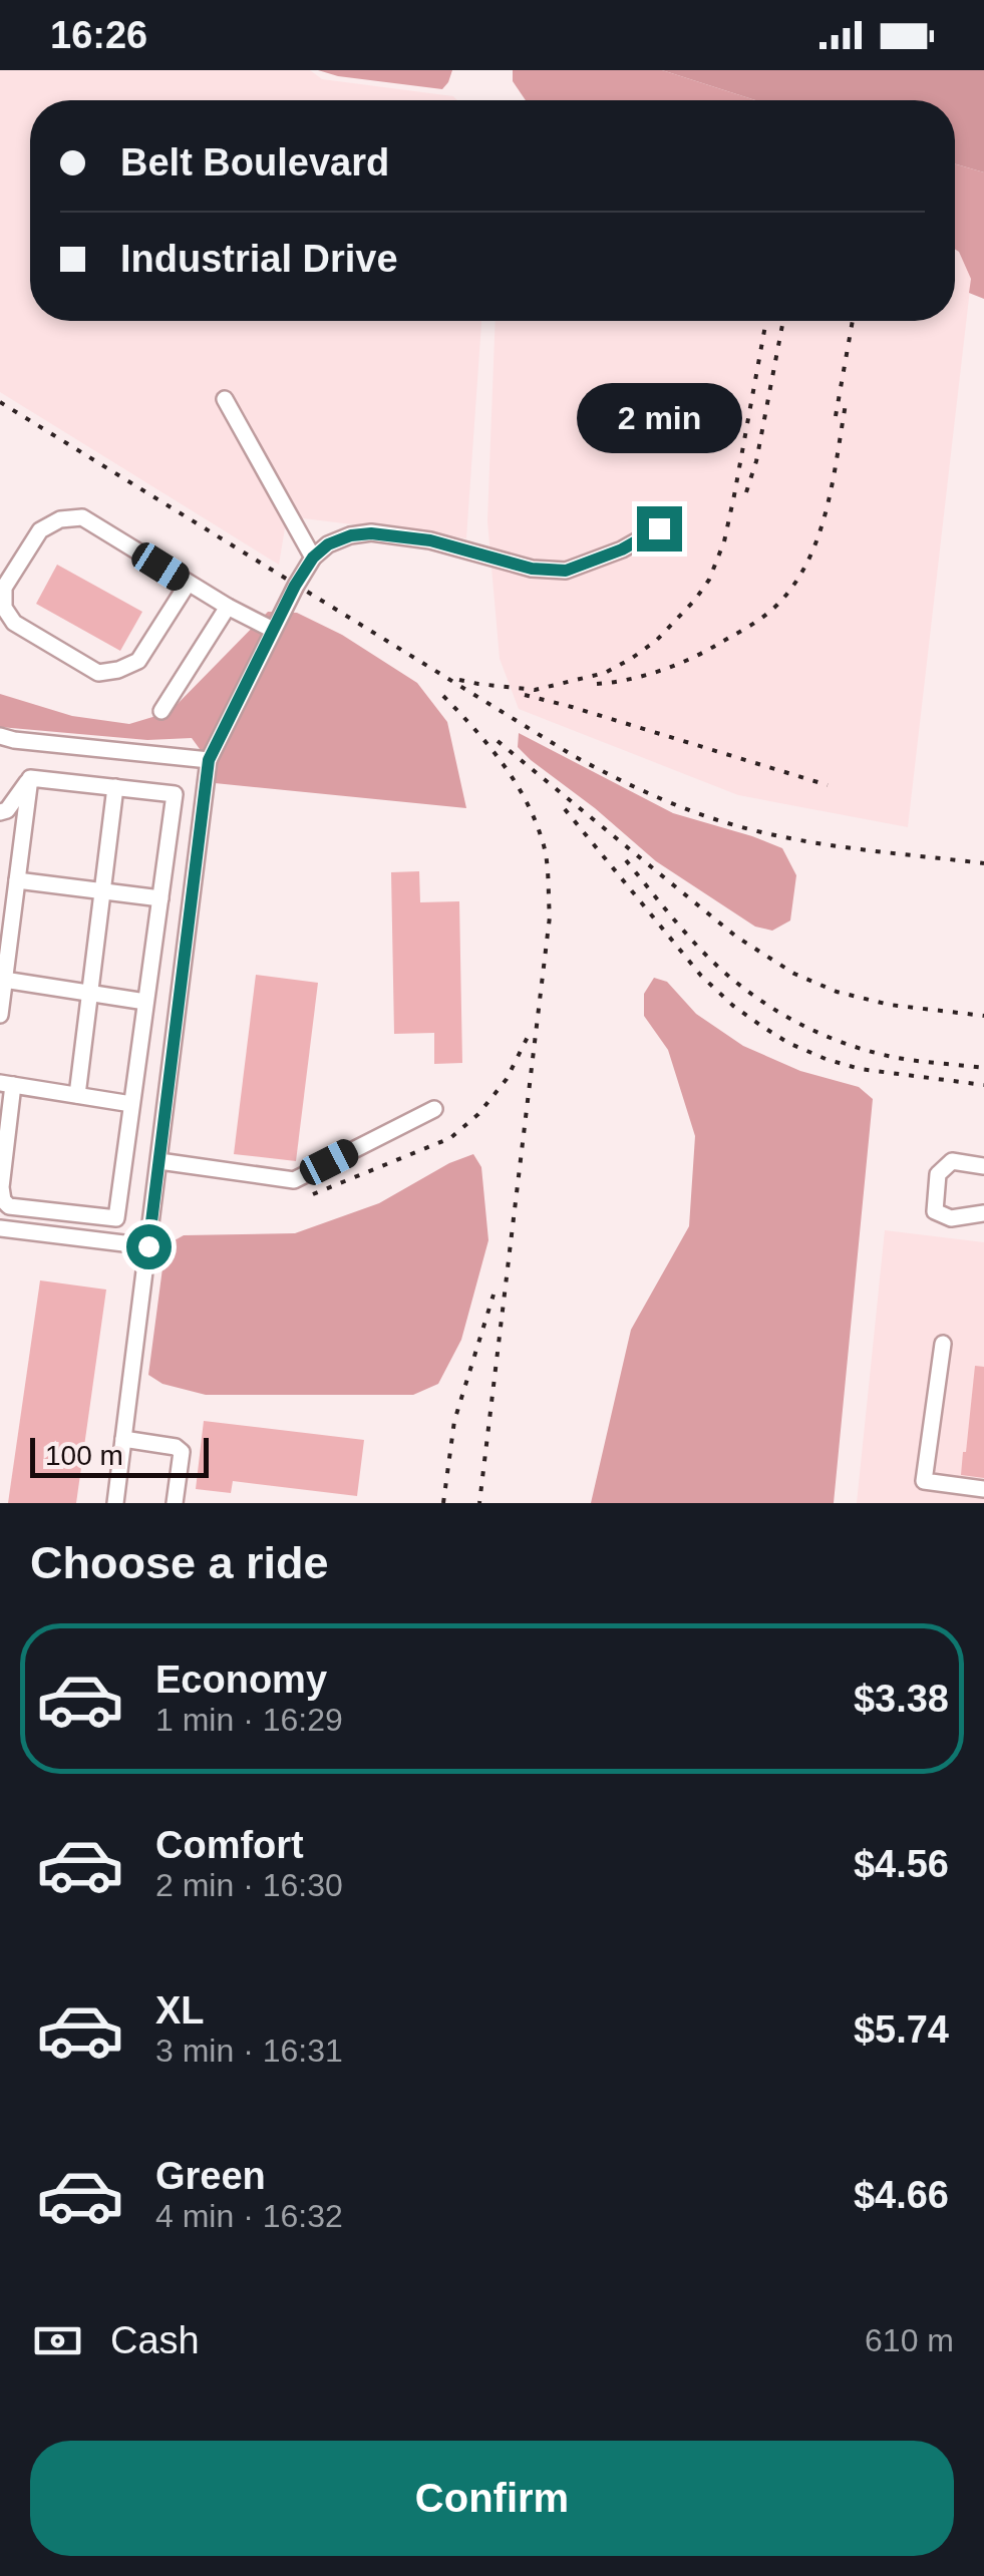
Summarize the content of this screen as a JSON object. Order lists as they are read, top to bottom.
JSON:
{
  "scale_bar": "100 m",
  "page": {
    "status": "16:26",
    "banner": ["Belt Boulevard", "Industrial Drive"],
    "bubble": "2 min",
    "scale": "100 m",
    "heading": "Choose a ride",
    "list": [
      {
        "name": "Economy",
        "note": "1 min · 16:29",
        "value": "$3.38"
      },
      {
        "name": "Comfort",
        "note": "2 min · 16:30",
        "value": "$4.56"
      },
      {
        "name": "XL",
        "note": "3 min · 16:31",
        "value": "$5.74"
      },
      {
        "name": "Green",
        "note": "4 min · 16:32",
        "value": "$4.66"
      }
    ],
    "pay": ["Cash", "610 m"],
    "buttons": "Confirm"
  }
}
